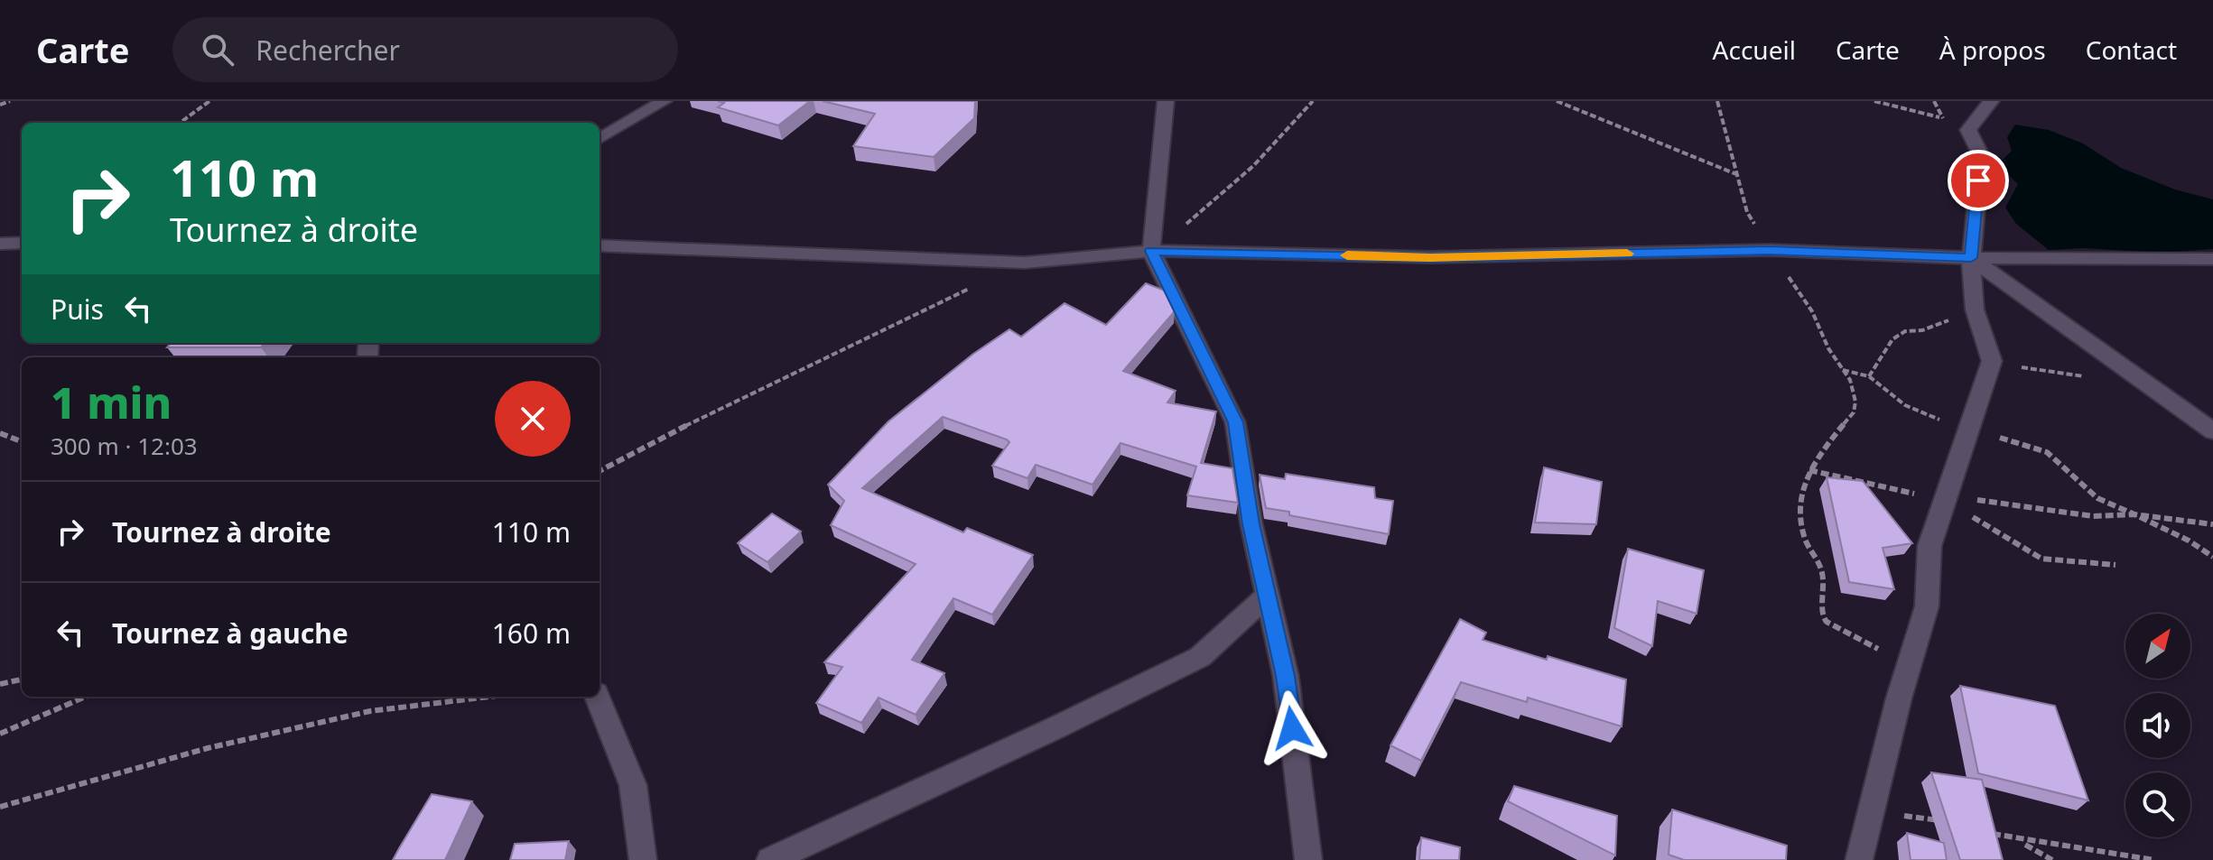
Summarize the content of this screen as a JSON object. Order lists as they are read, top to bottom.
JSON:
{
  "north": "top right",
  "page": {
    "header": "Carte",
    "search": "Rechercher",
    "nav": [
      "Accueil",
      "Carte",
      "À propos",
      "Contact"
    ],
    "turn": ["110 m", "Tournez à droite"],
    "then": "Puis",
    "heading": ["1 min", "300 m · 12:03"],
    "list": [
      {
        "name": "Tournez à droite",
        "value": "110 m"
      },
      {
        "name": "Tournez à gauche",
        "value": "160 m"
      }
    ]
  }
}
